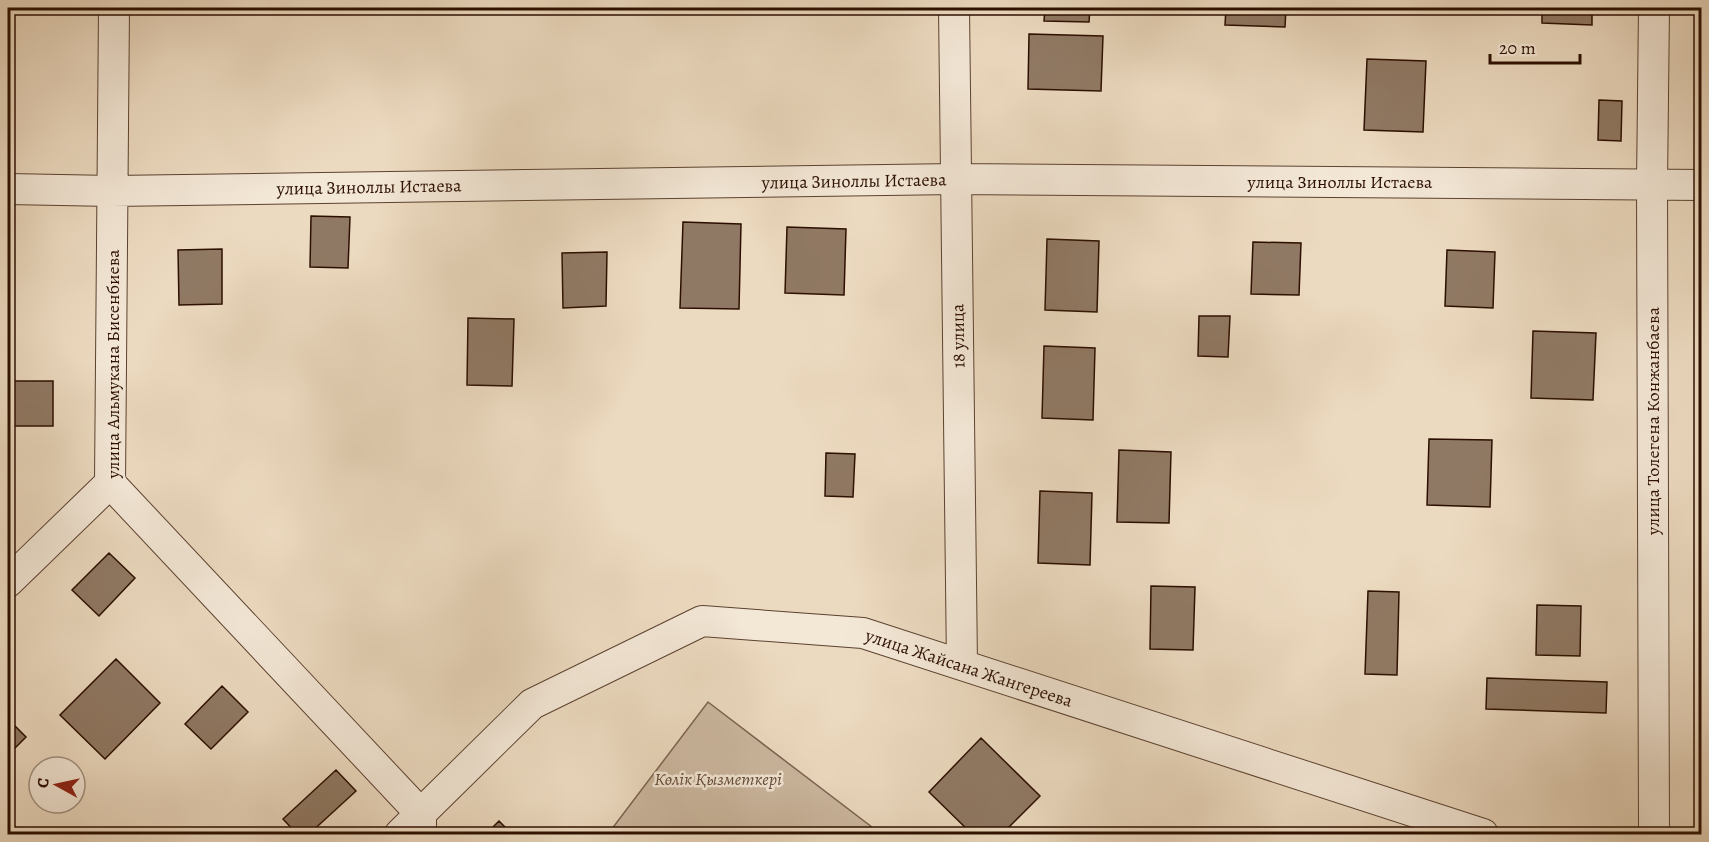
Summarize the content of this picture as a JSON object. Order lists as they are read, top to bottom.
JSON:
{
  "streets": {
    "street": [
      "улица Зиноллы Истаева",
      "18 улица",
      "улица Альмукана Бисенбиева",
      "улица Толегена Конжанбаева",
      "улица Жайсана Жангереева"
    ]
  },
  "crossings": [
    ["улица Зиноллы Истаева", "18 улица"],
    ["улица Зиноллы Истаева", "улица Альмукана Бисенбиева"],
    ["улица Зиноллы Истаева", "улица Толегена Конжанбаева"],
    ["18 улица", "улица Жайсана Жангереева"],
    ["улица Альмукана Бисенбиева", "улица Жайсана Жангереева"]
  ],
  "parks": ["Көлік Қызметкері"],
  "scale_bar": "20 m",
  "north": "left"
}
